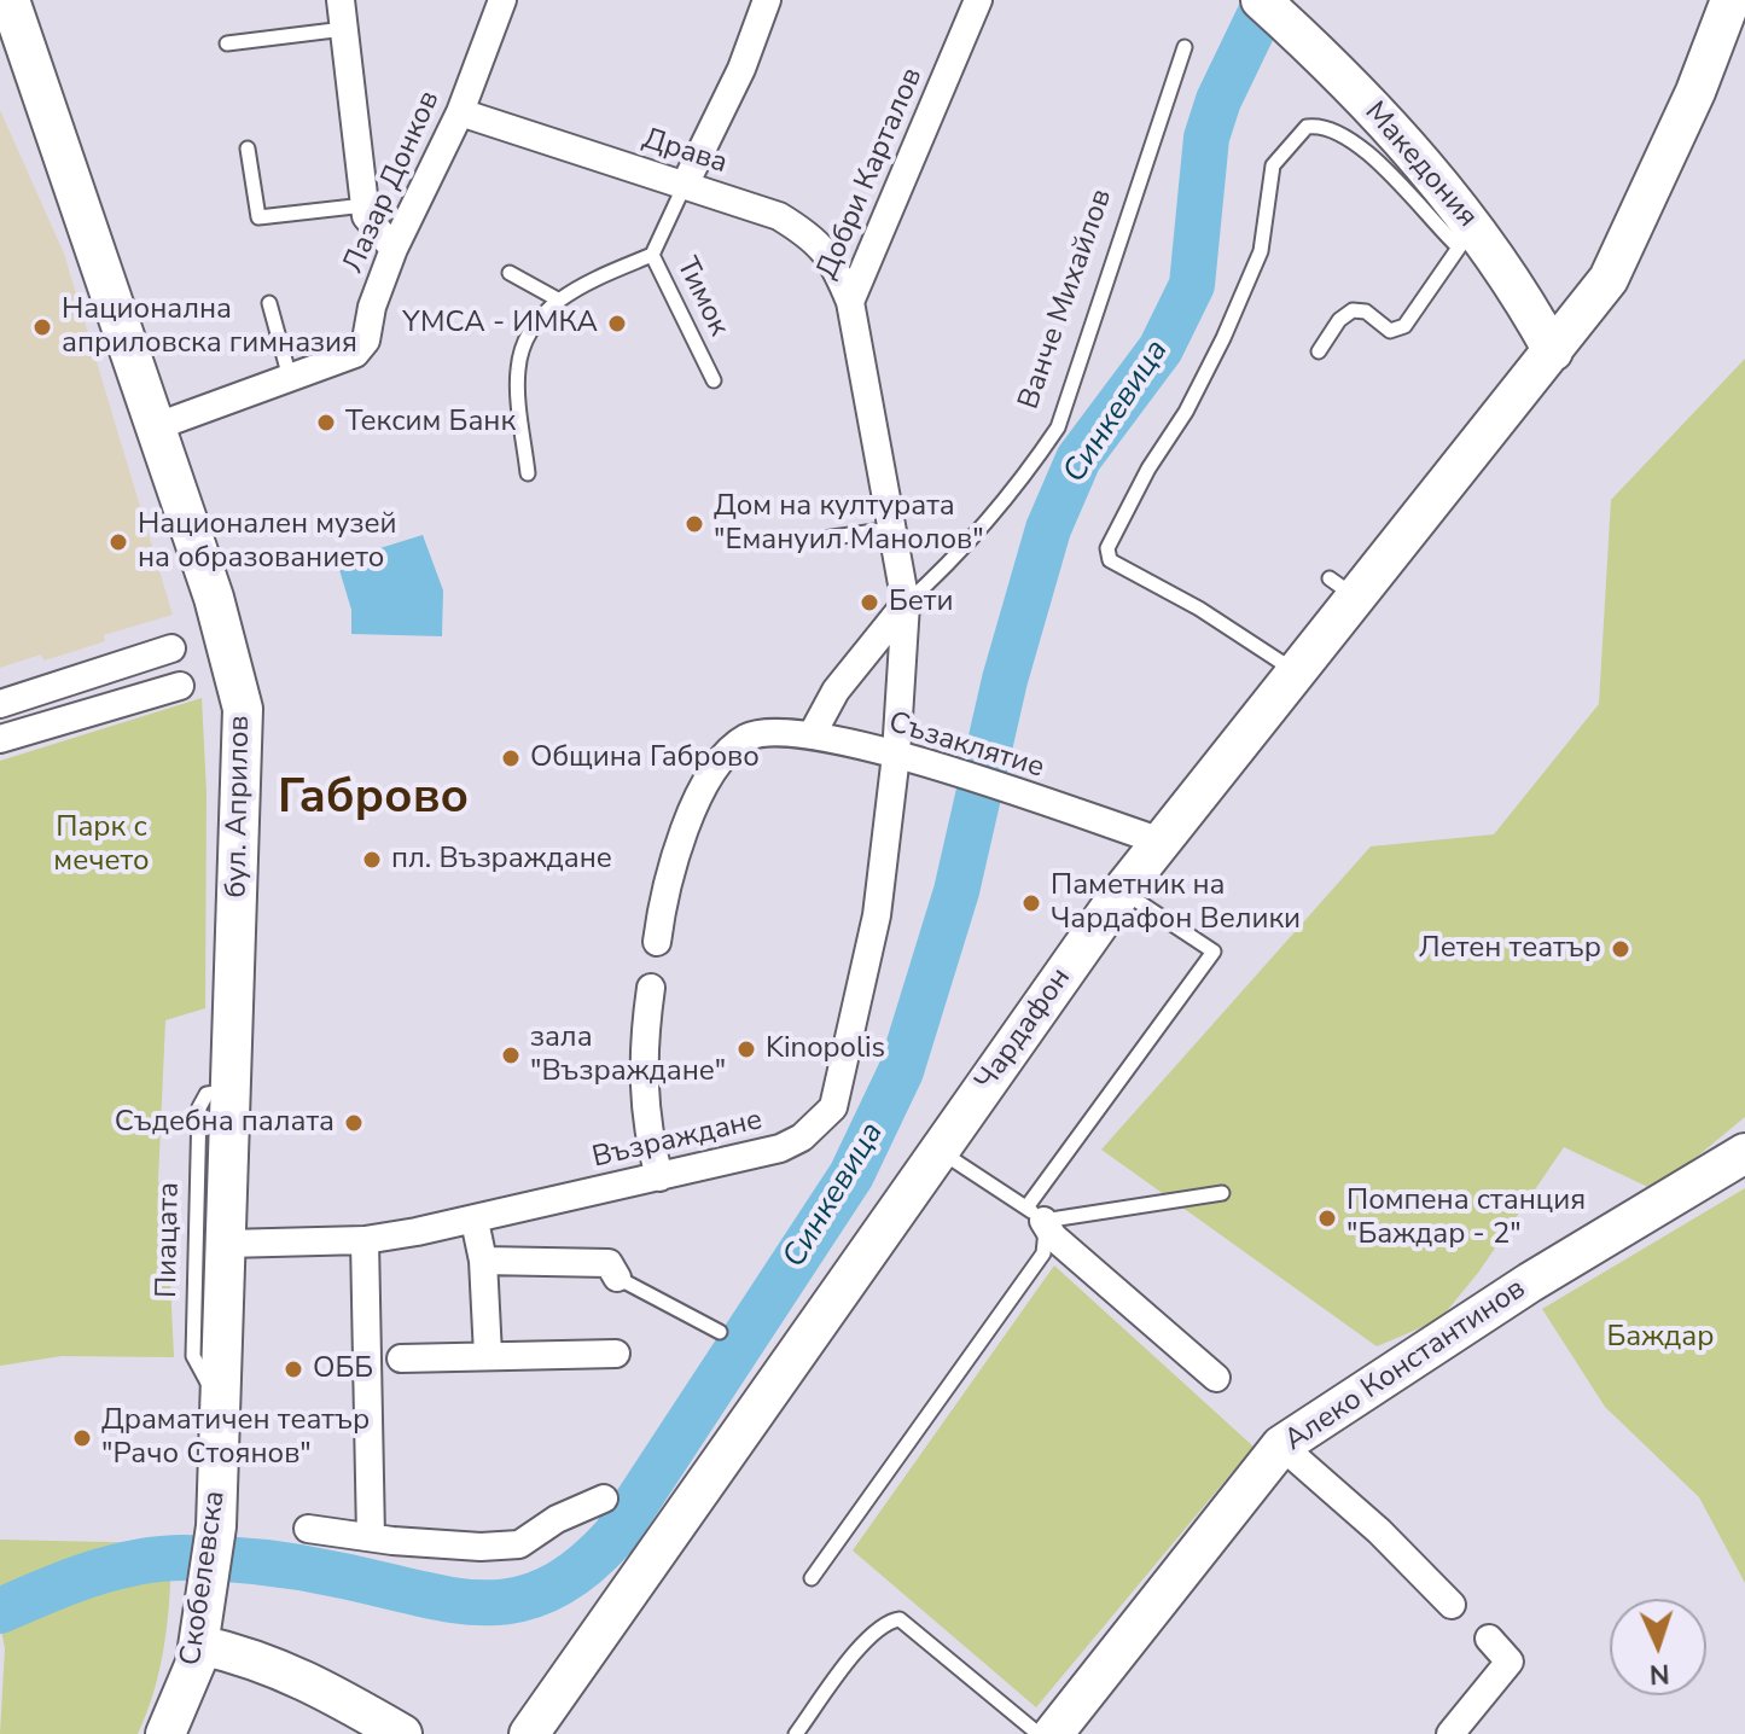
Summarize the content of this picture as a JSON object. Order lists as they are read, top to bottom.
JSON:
{
  "streets": {
    "main road": [
      "Македония",
      "бул. Априлов",
      "Чардафон",
      "Алеко Константинов",
      "Скобелевска"
    ],
    "street": [
      "Драва",
      "Добри Карталов",
      "Лазар Донков",
      "Съзаклятие",
      "Възраждане"
    ],
    "lane": ["Тимок", "Ванче Михайлов", "Пиацата"]
  },
  "crossings": [
    ["Драва", "Добри Карталов"],
    ["Драва", "Лазар Донков"],
    ["Драва", "Тимок"],
    ["Македония", "Чардафон"],
    ["Добри Карталов", "Ванче Михайлов"],
    ["Лазар Донков", "бул. Априлов"],
    ["Съзаклятие", "Чардафон"],
    ["Съзаклятие", "Възраждане"],
    ["бул. Априлов", "Възраждане"],
    ["бул. Априлов", "Пиацата"],
    ["бул. Априлов", "Скобелевска"],
    ["Възраждане", "Скобелевска"],
    ["Пиацата", "Скобелевска"]
  ],
  "districts": ["Габрово"],
  "water": ["Синкевица"],
  "parks": ["Парк с мечето", "Баждар"],
  "places": [
    "YMCA - ИМКА",
    "Национална априловска гимназия",
    "Тексим Банк",
    "Дом на културата \"Емануил Манолов\"",
    "Национален музей на образованието",
    "Бети",
    "Община Габрово",
    "пл. Възраждане",
    "Паметник на Чардафон Велики",
    "Летен театър",
    "Kinopolis",
    "зала \"Възраждане\"",
    "Съдебна палата",
    "Помпена станция \"Баждар - 2\"",
    "ОББ",
    "Драматичен театър \"Рачо Стоянов\""
  ],
  "north": "bottom"
}
